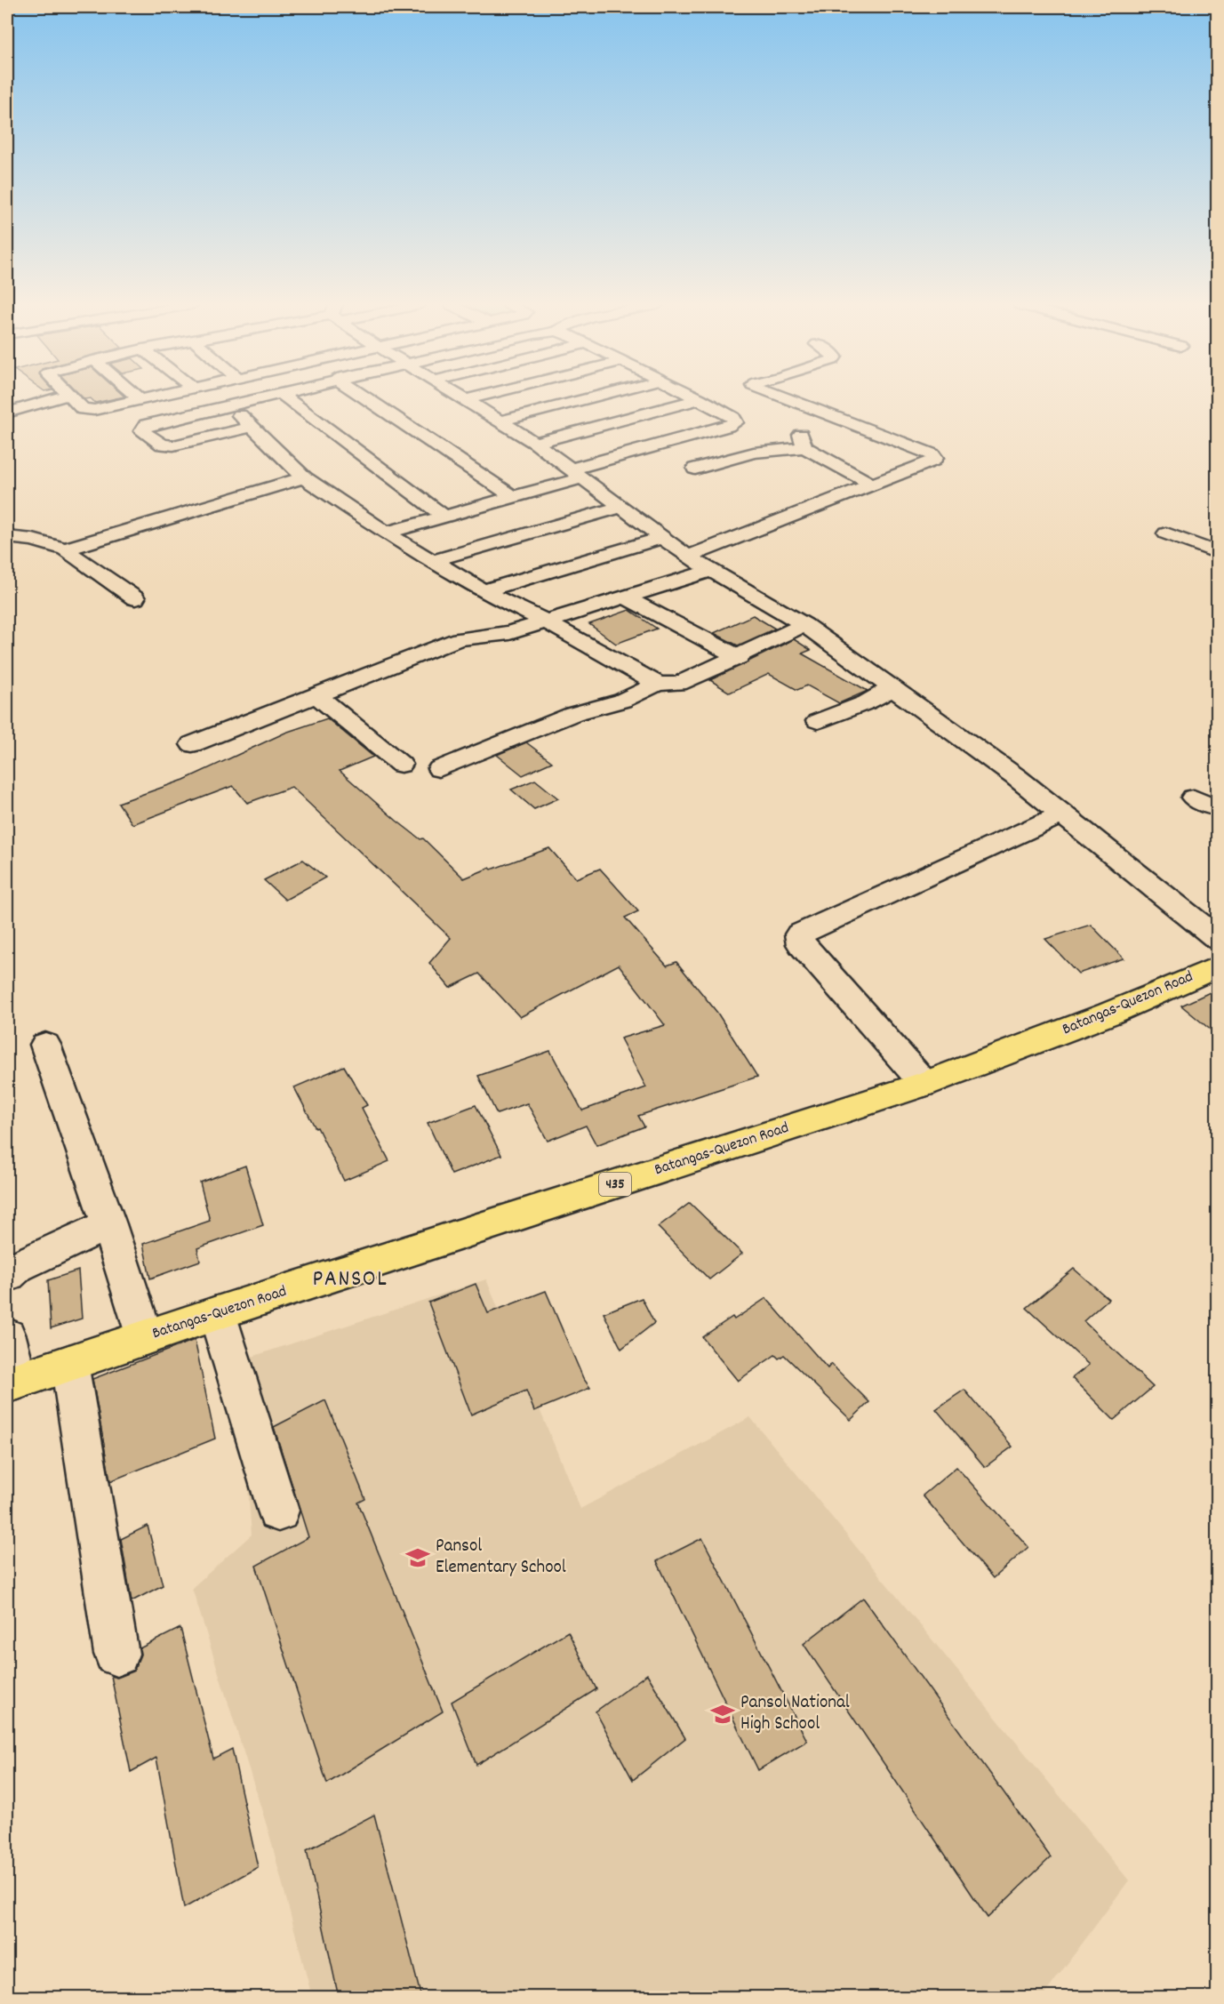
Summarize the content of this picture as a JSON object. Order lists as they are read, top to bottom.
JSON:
{
  "streets": {
    "main road": ["Batangas-Quezon Road", "435"]
  },
  "districts": ["PANSOL"],
  "places": {
    "school or university": ["Pansol Elementary School", "Pansol National High School"]
  }
}
